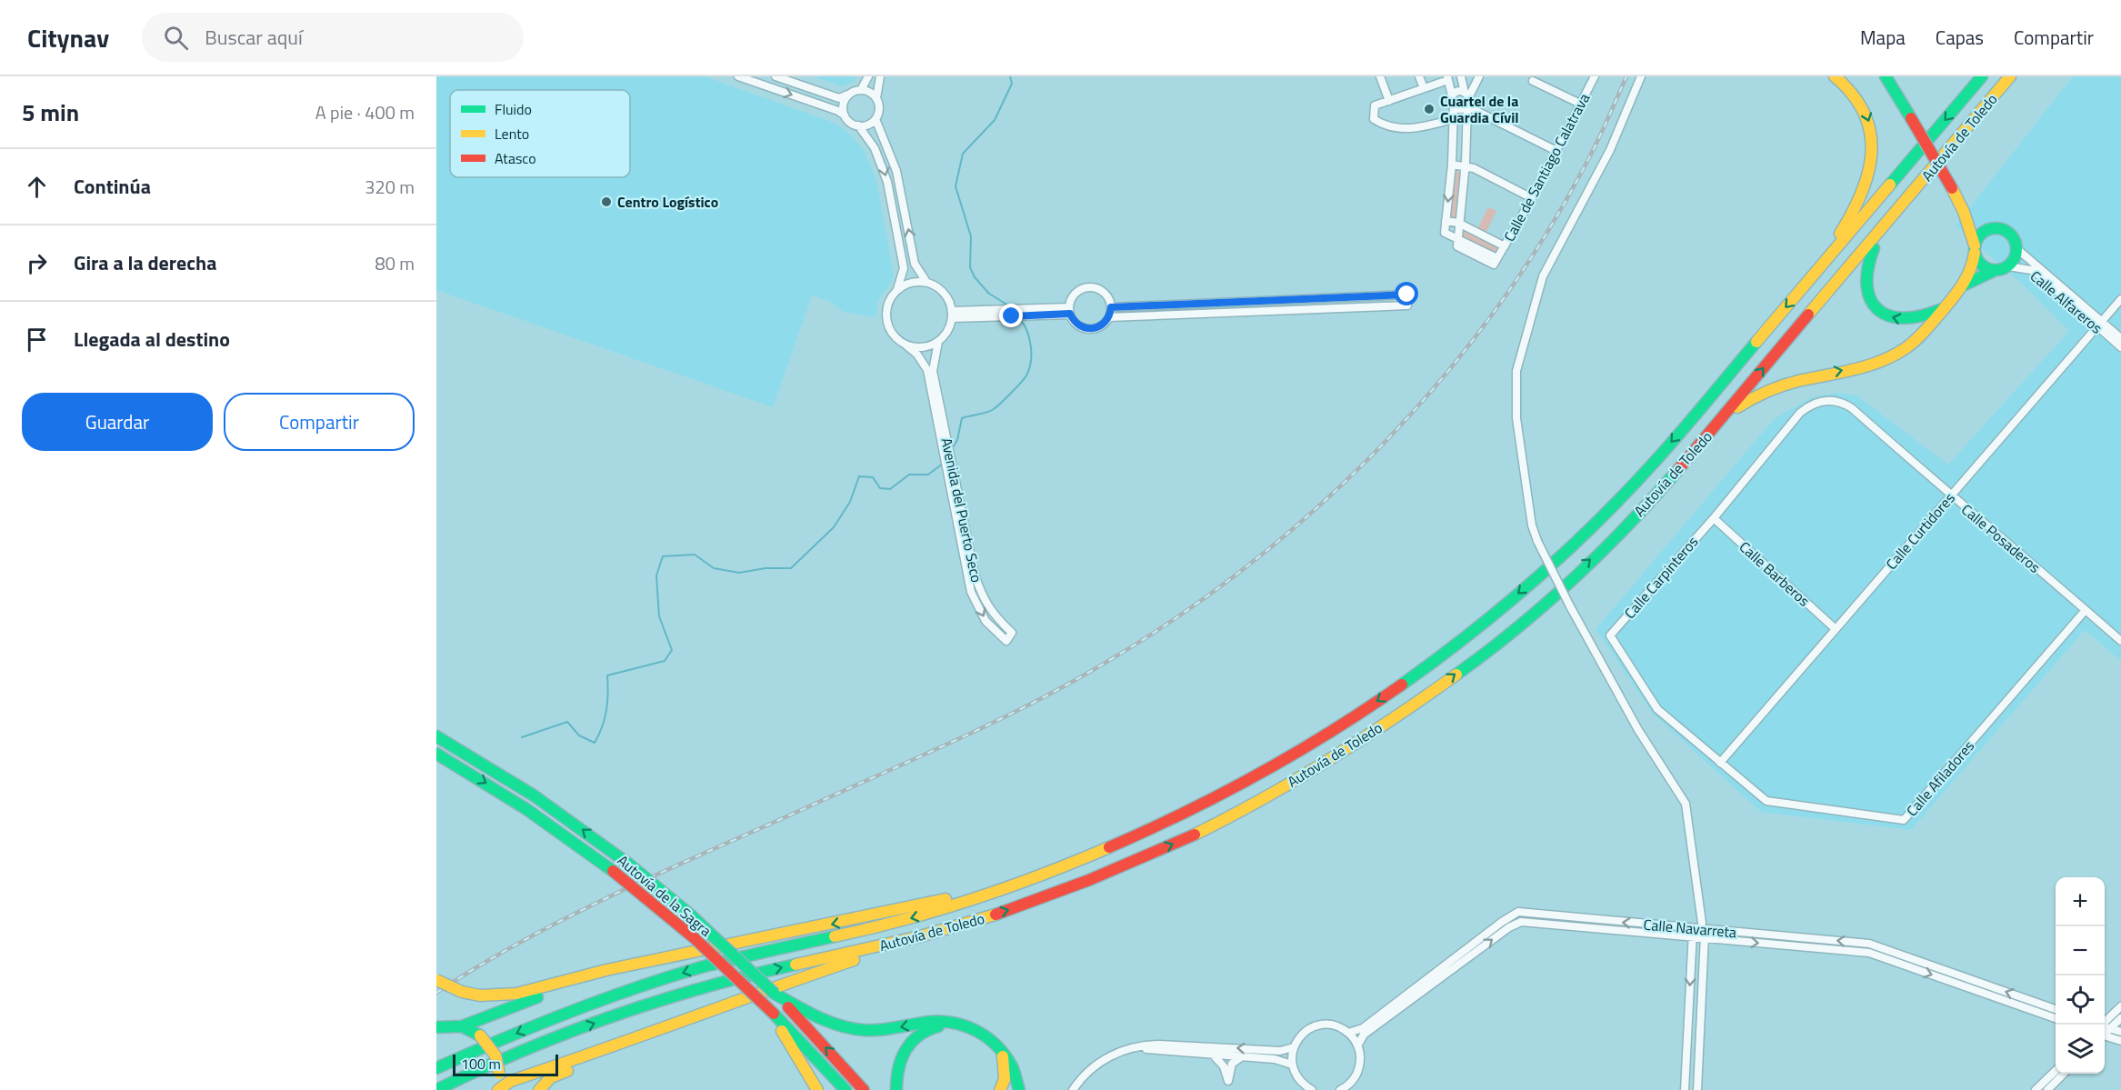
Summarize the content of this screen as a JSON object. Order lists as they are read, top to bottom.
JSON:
{
  "streets": {
    "main road": ["Autovía de Toledo", "Autovía de la Sagra"],
    "street": [
      "Calle de Santiago Calatrava",
      "Calle Alfareros",
      "Avenida del Puerto Seco",
      "Calle Curtidores",
      "Calle Posaderos",
      "Calle Barberos",
      "Calle Carpinteros",
      "Calle Afiladores",
      "Calle Navarreta"
    ]
  },
  "crossings": [
    ["Calle Alfareros", "Calle Curtidores"],
    ["Calle Curtidores", "Calle Posaderos"],
    ["Calle Curtidores", "Calle Barberos"],
    ["Calle Curtidores", "Calle Carpinteros"],
    ["Calle Curtidores", "Calle Afiladores"],
    ["Calle Posaderos", "Calle Carpinteros"],
    ["Calle Posaderos", "Calle Afiladores"],
    ["Calle Barberos", "Calle Carpinteros"],
    ["Calle Carpinteros", "Calle Afiladores"]
  ],
  "places": ["Cuartel de la Guardia Cívil", "Centro Logístico"],
  "legend": ["Fluido", "Lento", "Atasco"],
  "scale_bar": "100 m",
  "page": {
    "header": "Citynav",
    "search": "Buscar aquí",
    "nav": ["Mapa", "Capas", "Compartir"],
    "heading": ["5 min", "A pie · 400 m"],
    "list": [
      ["Continúa", "320 m"],
      ["Gira a la derecha", "80 m"],
      "Llegada al destino"
    ],
    "buttons": ["Guardar", "Compartir"],
    "map_buttons": ["+", "−"],
    "scale": "100 m"
  }
}
